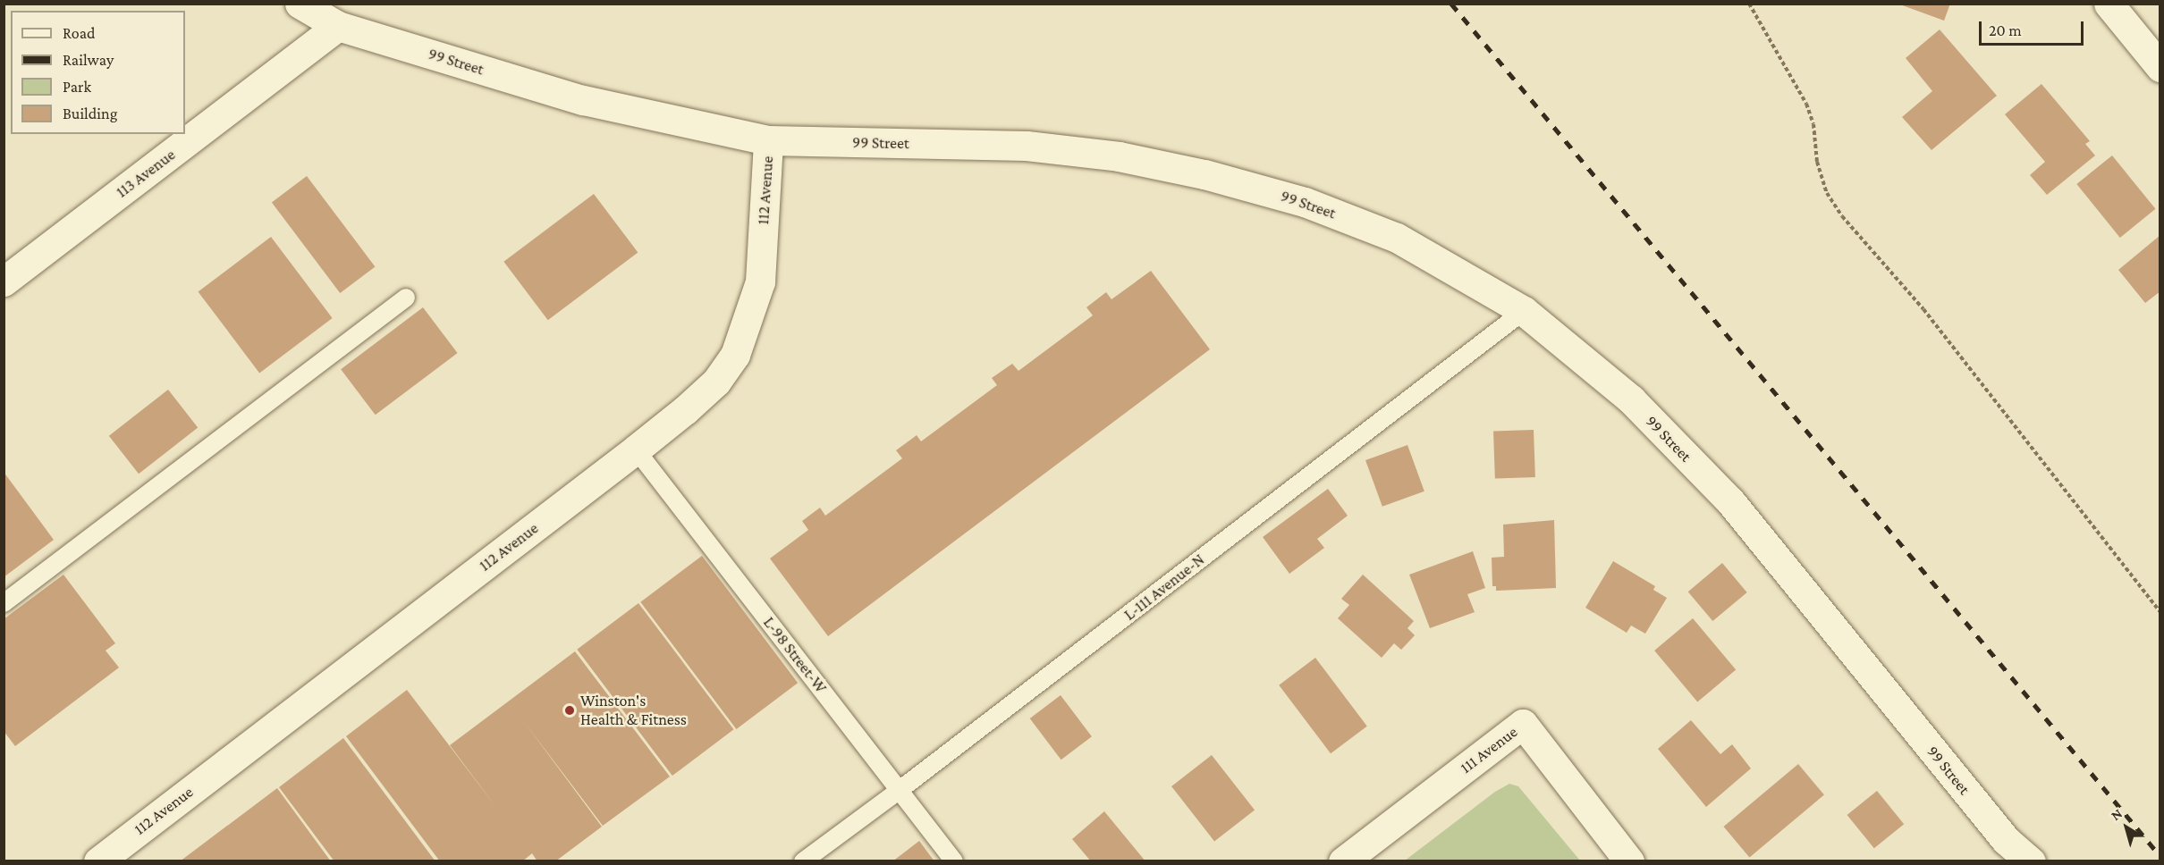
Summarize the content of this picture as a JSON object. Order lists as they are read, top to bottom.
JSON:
{
  "streets": {
    "main road": [
      "99 Street",
      "113 Avenue",
      "112 Avenue",
      "111 Avenue"
    ],
    "lane": ["L-111 Avenue-N", "L-98 Street-W"]
  },
  "crossings": [
    ["99 Street", "113 Avenue"],
    ["99 Street", "112 Avenue"],
    ["99 Street", "L-111 Avenue-N"],
    ["112 Avenue", "L-98 Street-W"],
    ["L-111 Avenue-N", "L-98 Street-W"]
  ],
  "places": ["Winston's Health & Fitness"],
  "legend": [
    "Road",
    "Railway",
    "Park",
    "Building"
  ],
  "scale_bar": "20 m",
  "north": "top left"
}
